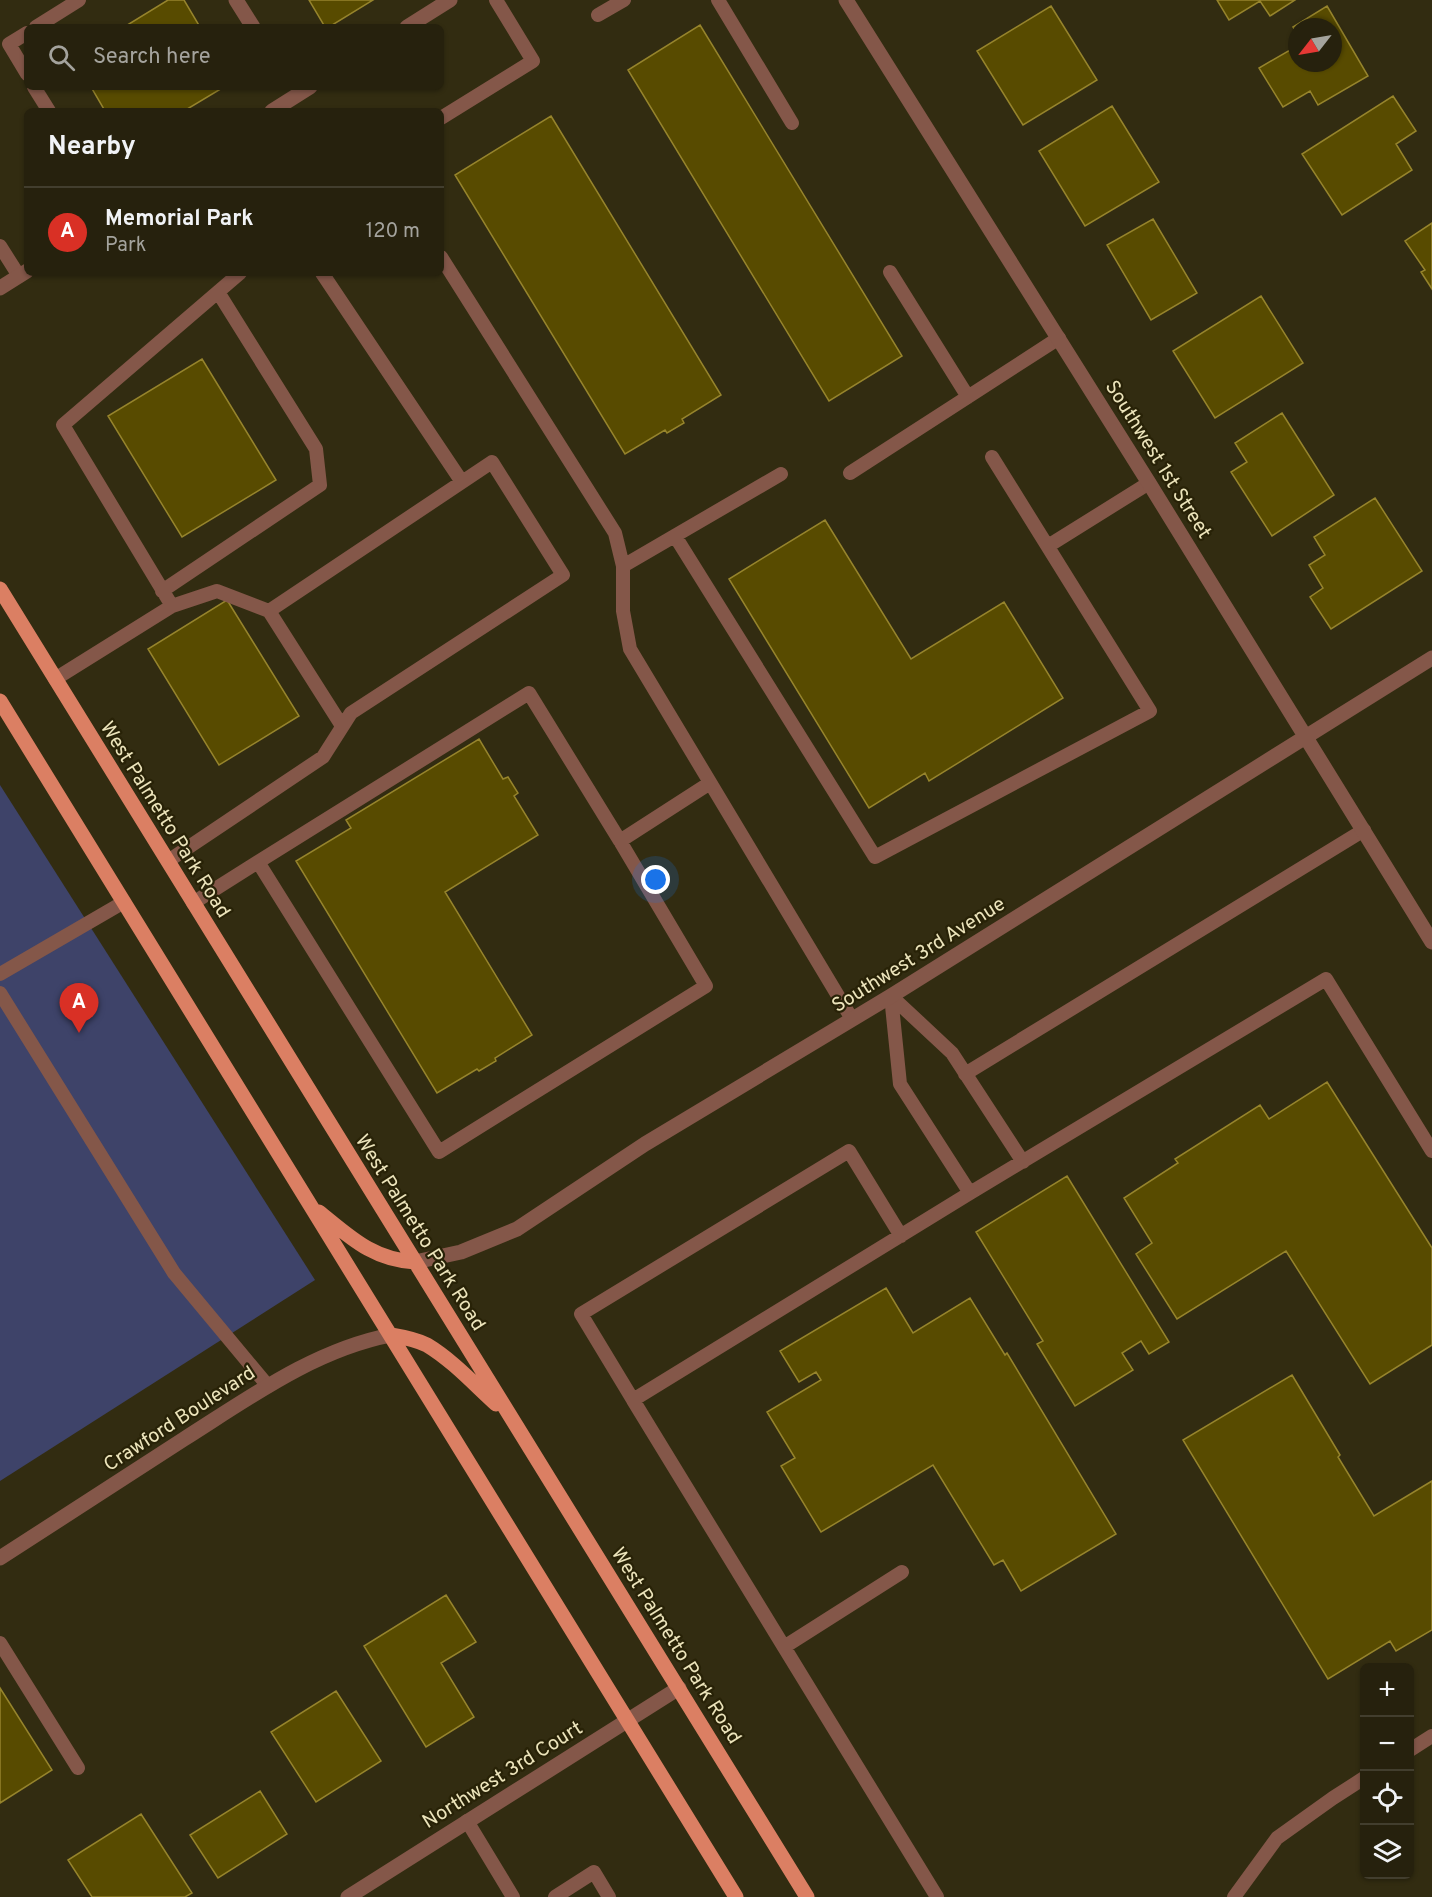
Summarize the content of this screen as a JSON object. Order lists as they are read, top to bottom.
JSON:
{
  "streets": {
    "main road": ["West Palmetto Park Road"],
    "street": [
      "Southwest 1st Street",
      "Southwest 3rd Avenue",
      "Crawford Boulevard",
      "Northwest 3rd Court"
    ]
  },
  "crossings": [
    ["Southwest 1st Street", "Southwest 3rd Avenue"],
    ["West Palmetto Park Road", "Southwest 3rd Avenue"],
    ["West Palmetto Park Road", "Northwest 3rd Court"]
  ],
  "north": "bottom left",
  "page": {
    "search": "Search here",
    "heading": "Nearby",
    "list": [
      {
        "mark": "A",
        "name": "Memorial Park",
        "note": "Park",
        "value": "120 m"
      }
    ],
    "pins": "A",
    "map_buttons": ["+", "−"]
  }
}
